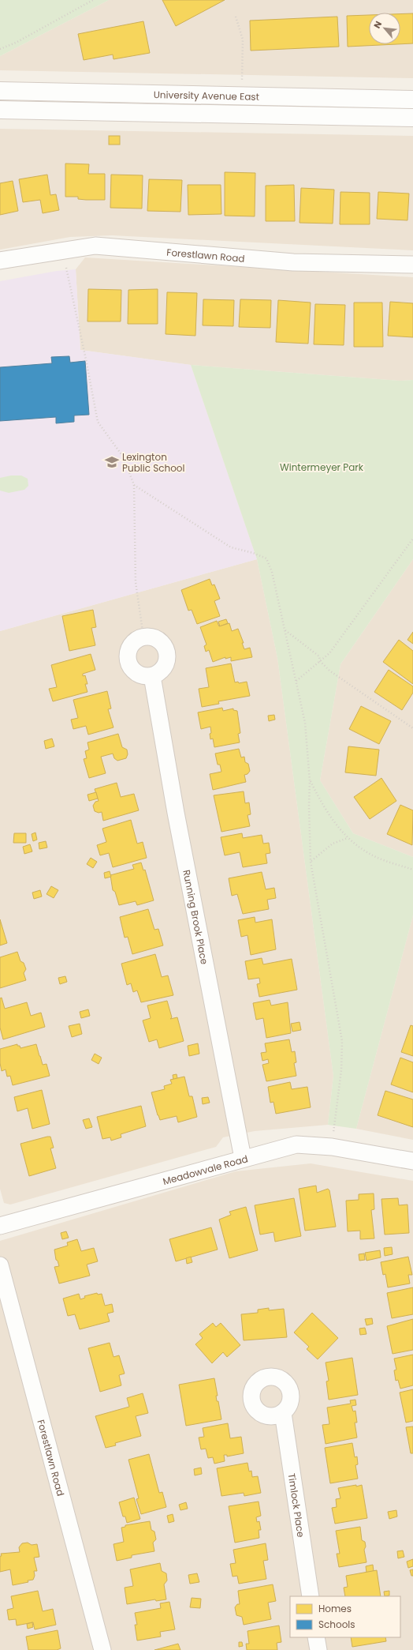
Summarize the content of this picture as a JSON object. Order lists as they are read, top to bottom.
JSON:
{
  "streets": {
    "main road": ["University Avenue East"],
    "street": [
      "Forestlawn Road",
      "Running Brook Place",
      "Meadowvale Road",
      "Timlock Place"
    ]
  },
  "crossings": [
    ["Running Brook Place", "Meadowvale Road"]
  ],
  "parks": ["Wintermeyer Park"],
  "places": {
    "school or university": ["Lexington Public School"]
  },
  "legend": ["Homes", "Schools"],
  "north": "top left"
}
